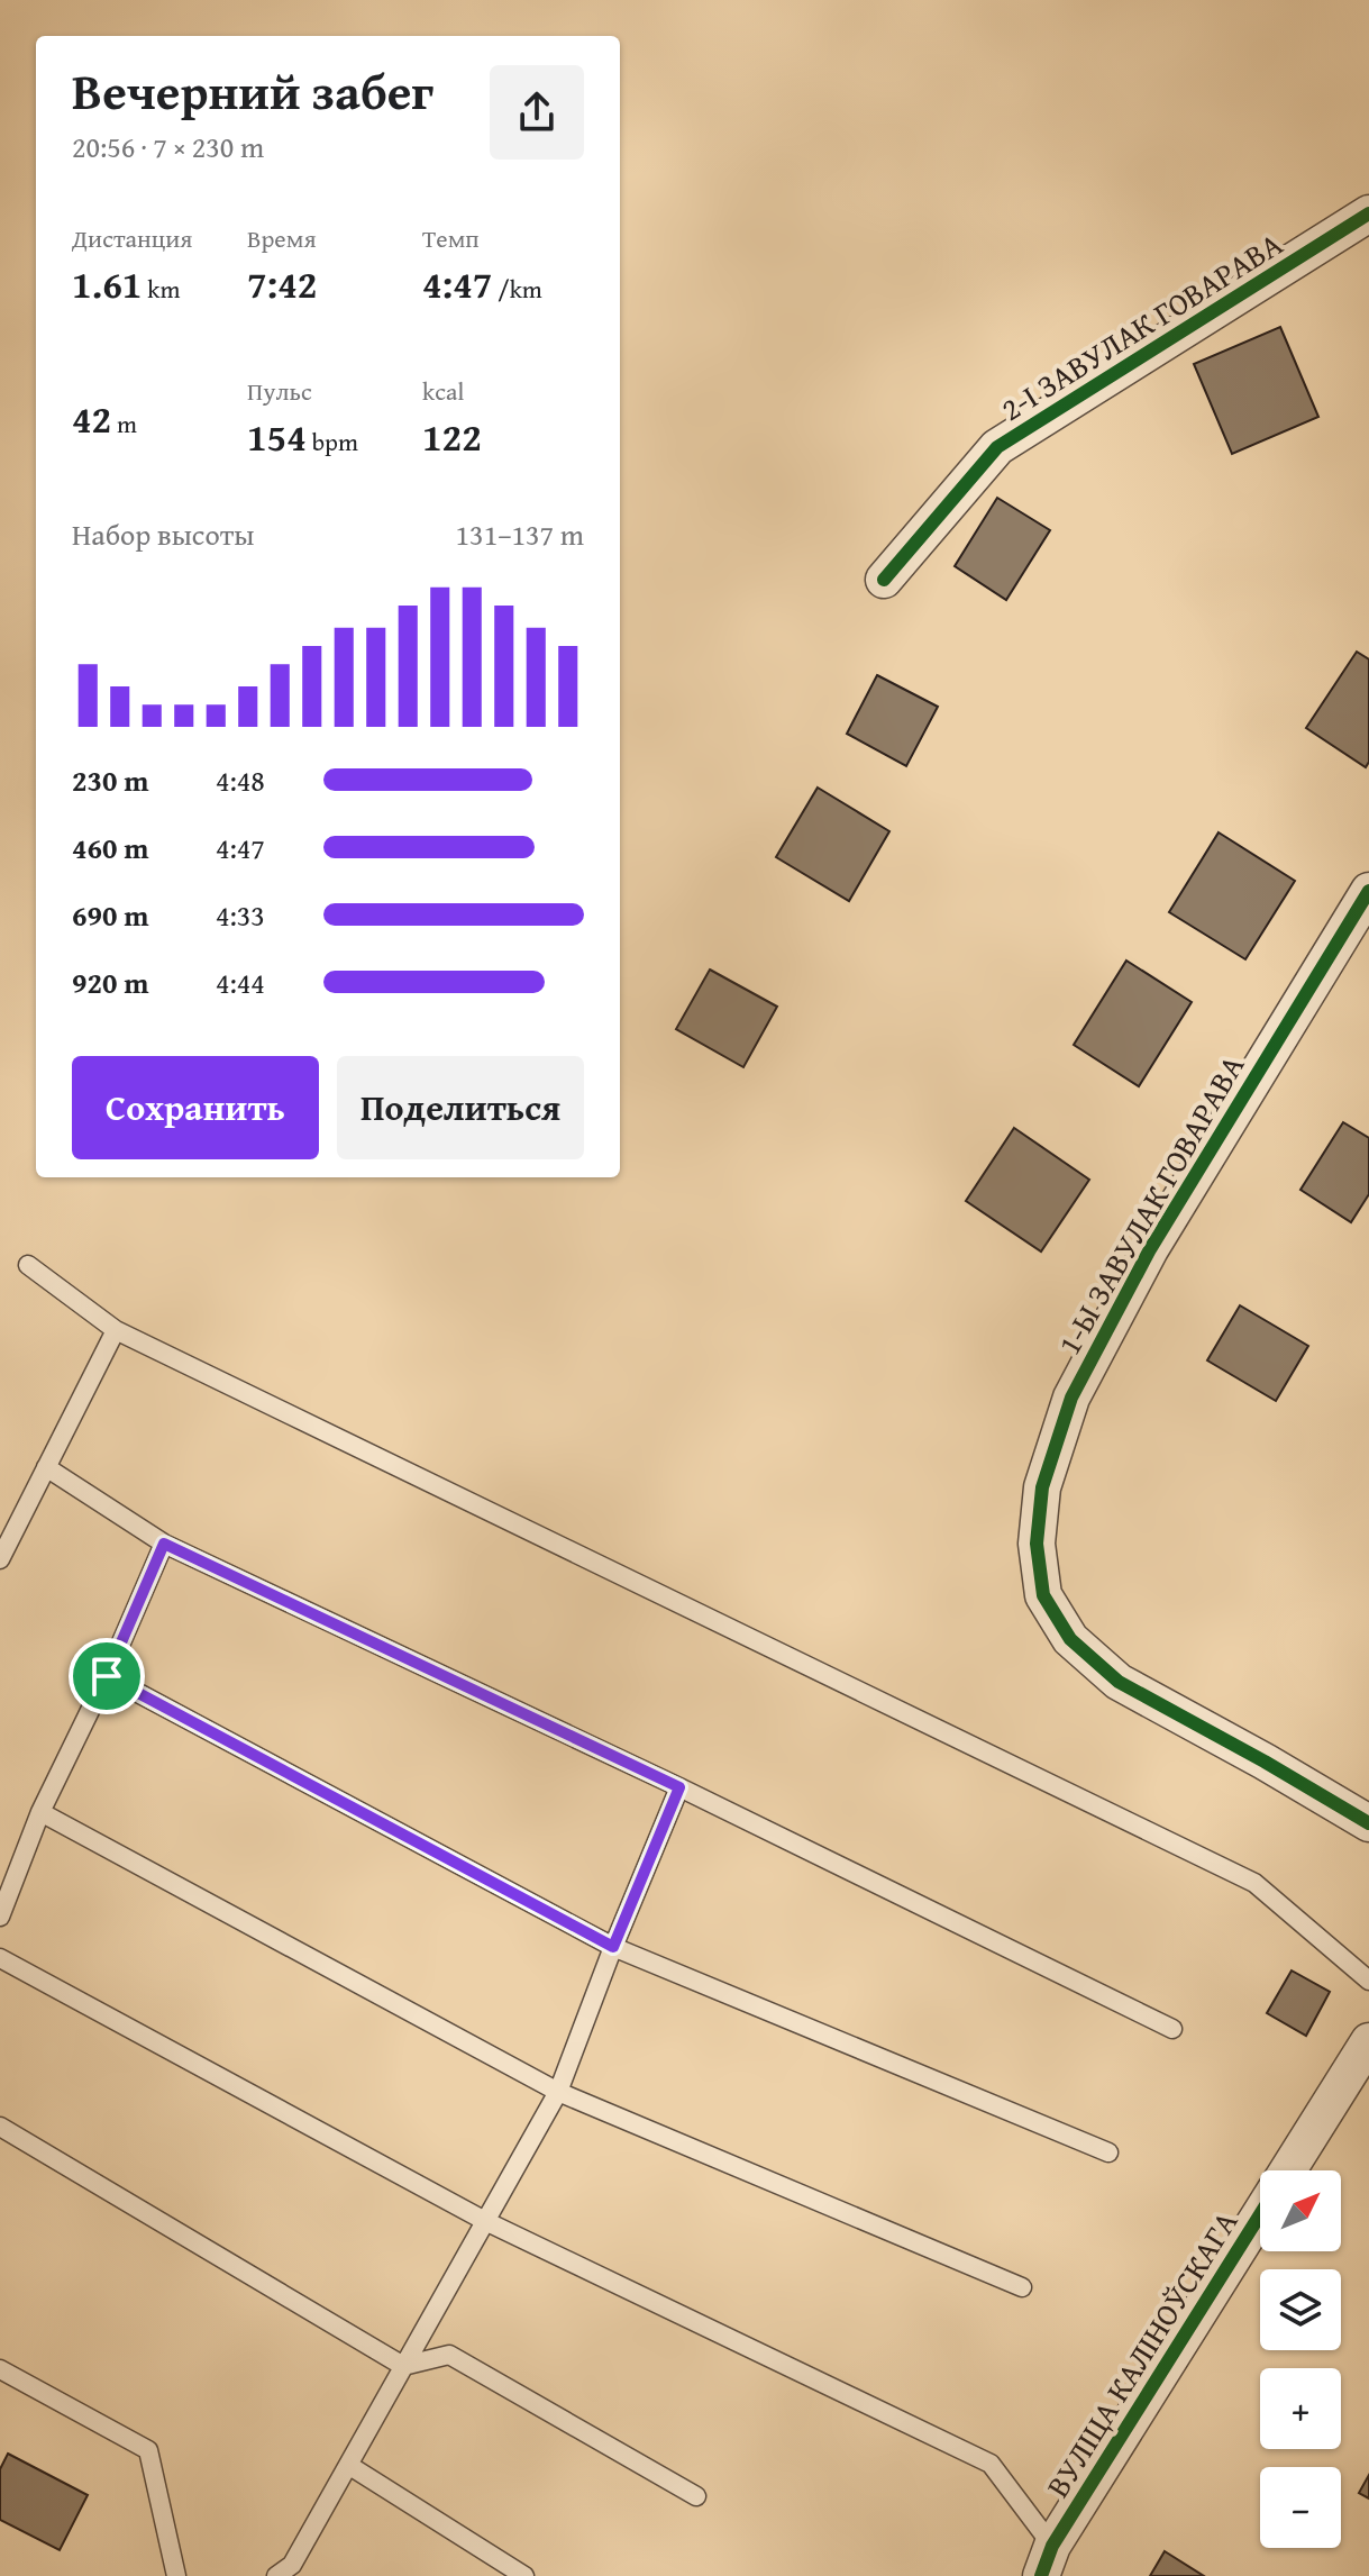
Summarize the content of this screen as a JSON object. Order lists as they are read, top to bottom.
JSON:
{
  "streets": {
    "street": ["2-І ЗАВУЛАК ГОВАРАВА", "1-Ы ЗАВУЛАК ГОВАРАВА", "ВУЛІЦА КАЛІНОЎСКАГА"]
  },
  "north": "top right",
  "page": {
    "heading": ["Вечерний забег", "20:56 · 7 × 230 m"],
    "stats": [
      ["Дистанция", "1.61 km"],
      ["Время", "7:42"],
      ["Темп", "4:47 /km"],
      ["42 m"],
      ["Пульс", "154 bpm"],
      ["kcal", "122"]
    ],
    "chart": ["Набор высоты", "131–137 m"],
    "list": [
      {
        "name": "230 m",
        "note": "4:48"
      },
      {
        "name": "460 m",
        "note": "4:47"
      },
      {
        "name": "690 m",
        "note": "4:33"
      },
      {
        "name": "920 m",
        "note": "4:44"
      }
    ],
    "buttons": ["Сохранить", "Поделиться"],
    "map_buttons": ["+", "−"]
  }
}
